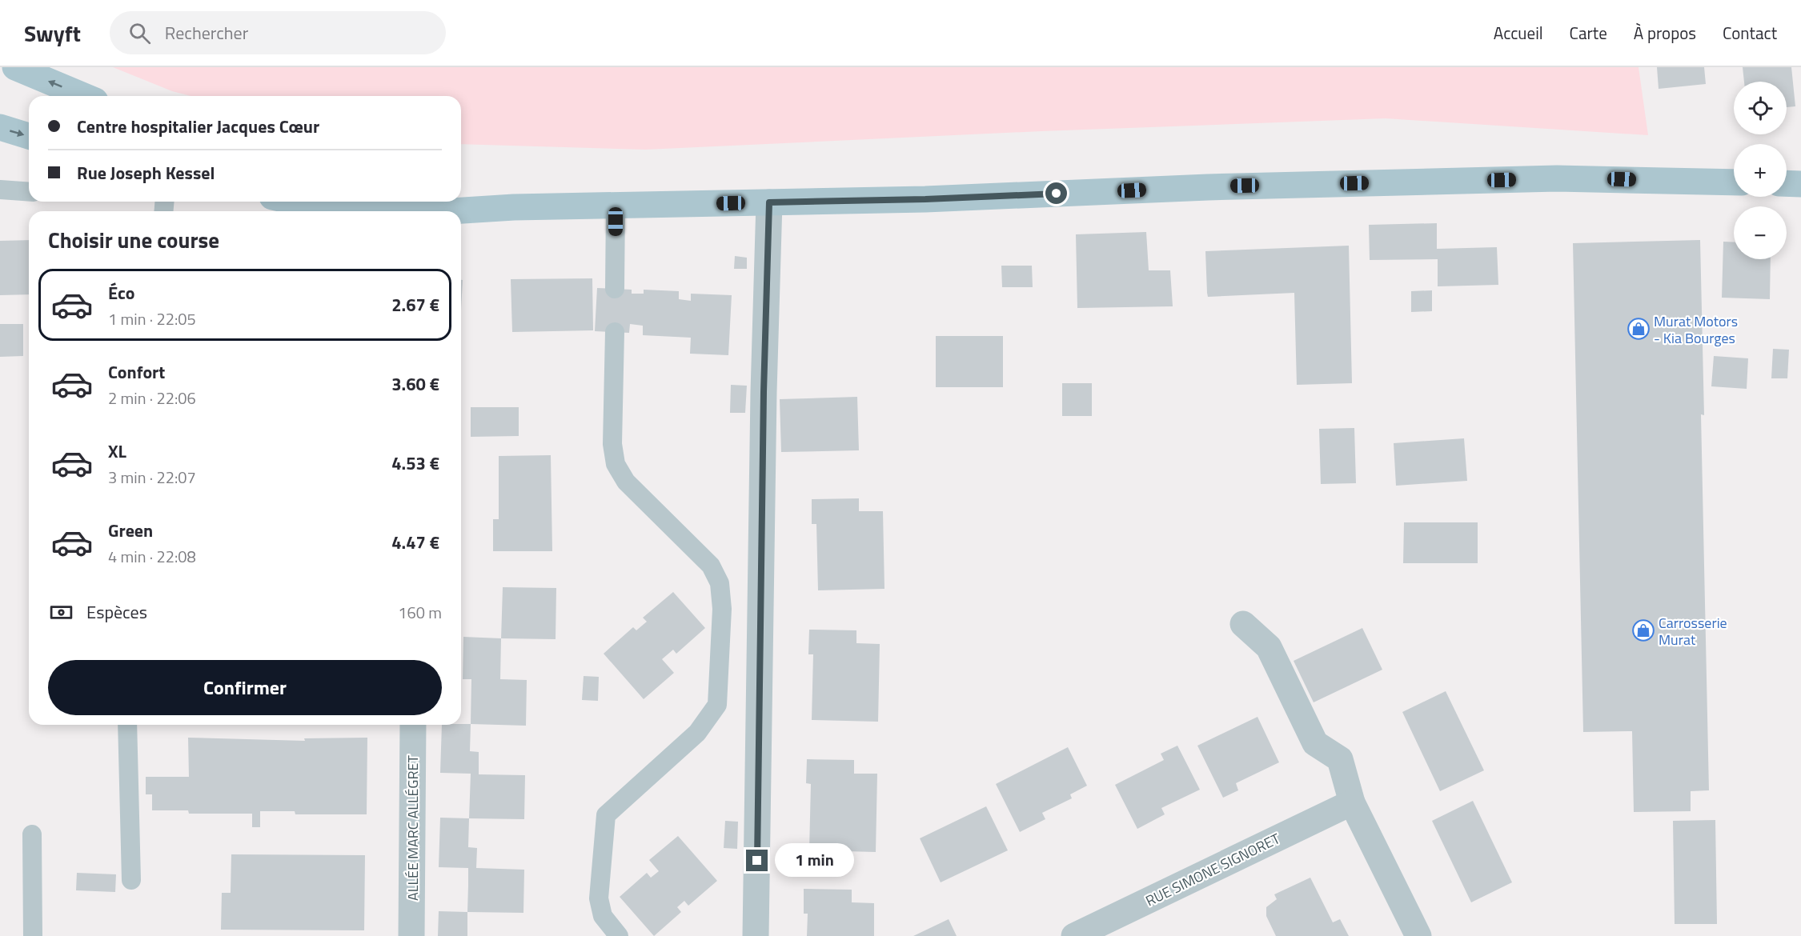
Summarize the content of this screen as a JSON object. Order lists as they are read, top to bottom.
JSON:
{
  "streets": {
    "street": ["ALLÉE MARC ALLÉGRET", "RUE SIMONE SIGNORET"]
  },
  "places": {
    "shop": ["Murat Motors - Kia Bourges", "Carrosserie Murat"]
  },
  "page": {
    "header": "Swyft",
    "search": "Rechercher",
    "nav": [
      "Accueil",
      "Carte",
      "À propos",
      "Contact"
    ],
    "map_buttons": ["+", "−"],
    "banner": ["Centre hospitalier Jacques Cœur", "Rue Joseph Kessel"],
    "heading": "Choisir une course",
    "list": [
      {
        "name": "Éco",
        "note": "1 min · 22:05",
        "value": "2.67 €"
      },
      {
        "name": "Confort",
        "note": "2 min · 22:06",
        "value": "3.60 €"
      },
      {
        "name": "XL",
        "note": "3 min · 22:07",
        "value": "4.53 €"
      },
      {
        "name": "Green",
        "note": "4 min · 22:08",
        "value": "4.47 €"
      }
    ],
    "pay": ["Espèces", "160 m"],
    "buttons": "Confirmer",
    "bubble": "1 min"
  }
}
